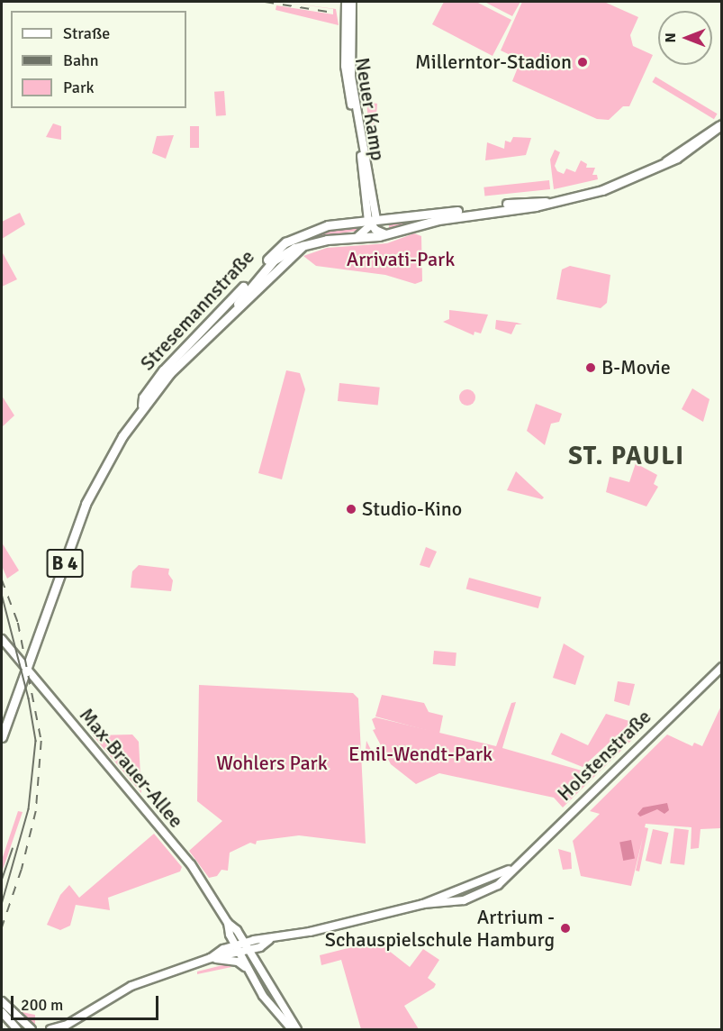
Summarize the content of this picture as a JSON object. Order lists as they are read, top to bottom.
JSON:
{
  "streets": {
    "main road": [
      "Neuer Kamp",
      "Stresemannstraße",
      "B 4",
      "Holstenstraße",
      "Max-Brauer-Allee"
    ]
  },
  "crossings": [
    ["Neuer Kamp", "Stresemannstraße"],
    ["Neuer Kamp", "B 4"],
    ["Stresemannstraße", "B 4"],
    ["Stresemannstraße", "Max-Brauer-Allee"],
    ["Holstenstraße", "Max-Brauer-Allee"]
  ],
  "districts": ["ST. PAULI"],
  "parks": ["Arrivati-Park", "Emil-Wendt-Park", "Wohlers Park"],
  "places": [
    "Millerntor-Stadion",
    "B-Movie",
    "Studio-Kino",
    "Artrium - Schauspielschule Hamburg"
  ],
  "legend": ["Straße", "Bahn", "Park"],
  "scale_bar": "200 m",
  "north": "left"
}
